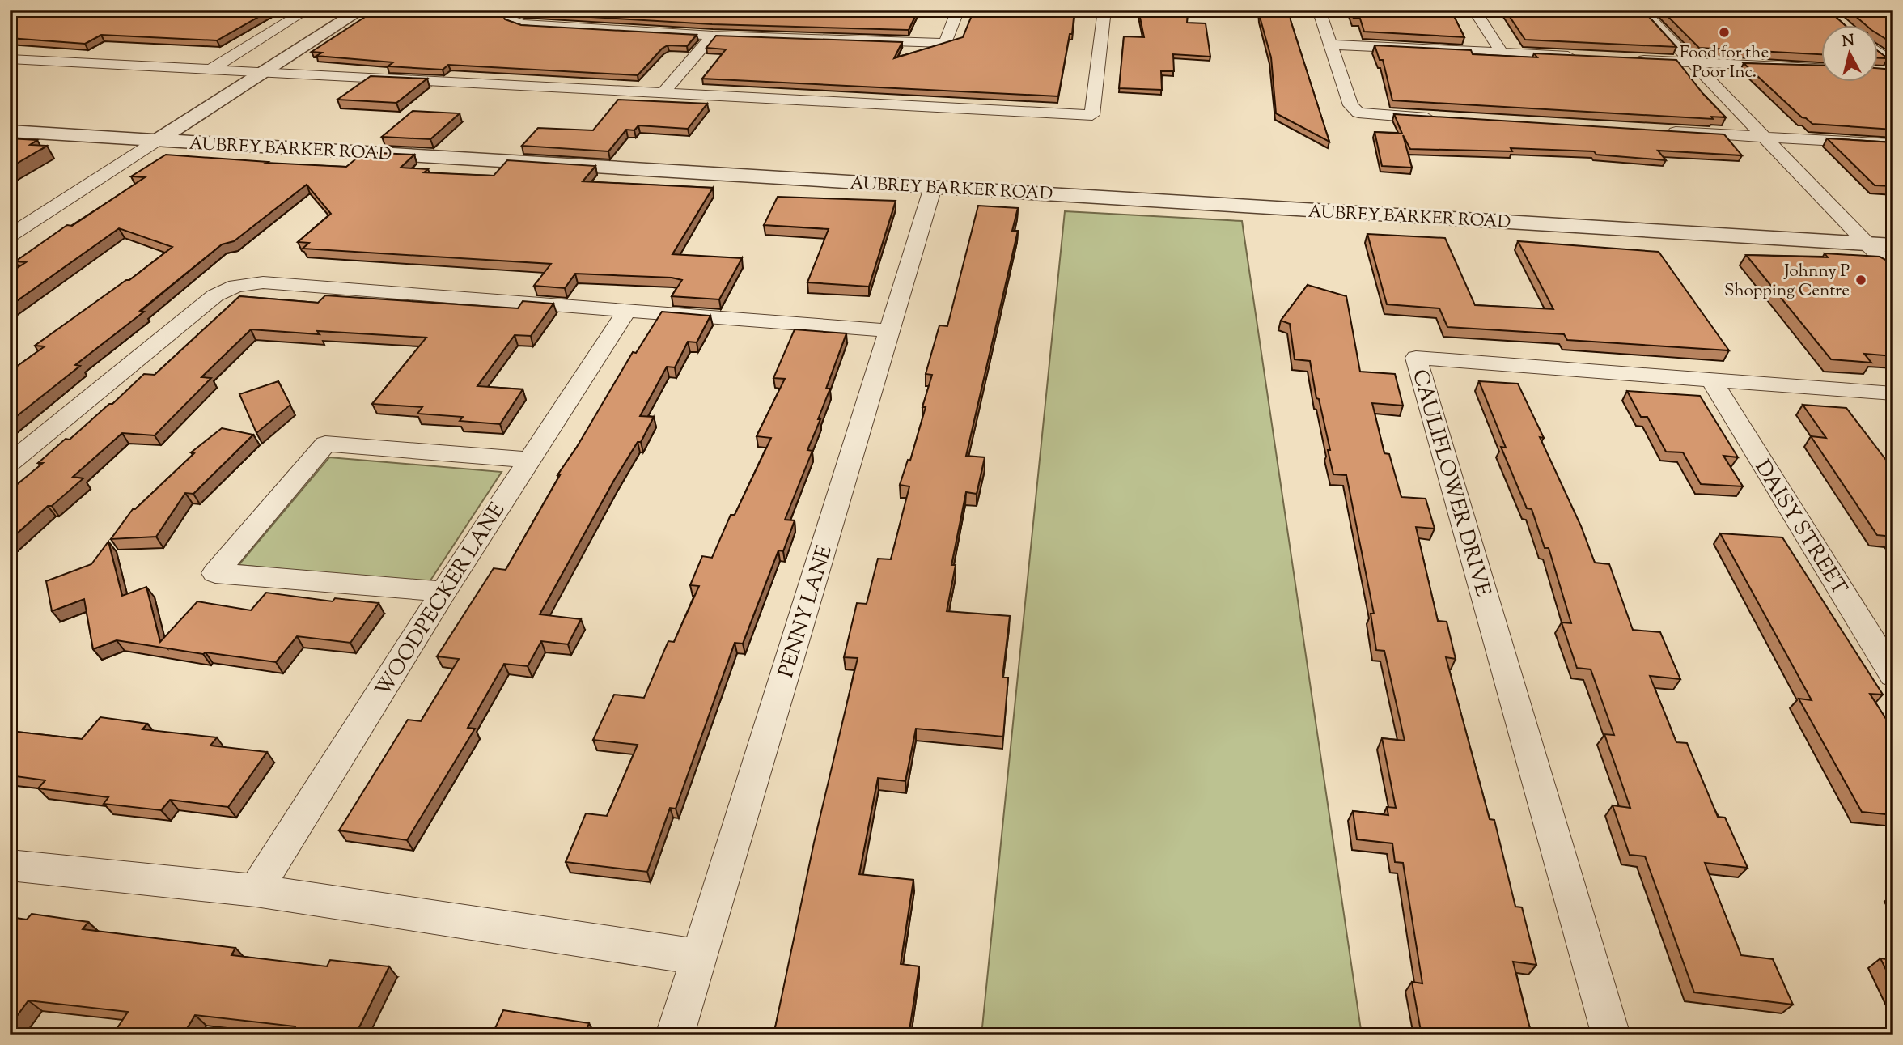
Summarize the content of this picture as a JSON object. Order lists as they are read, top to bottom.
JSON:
{
  "streets": {
    "street": [
      "AUBREY BARKER ROAD",
      "CAULIFLOWER DRIVE",
      "DAISY STREET",
      "WOODPECKER LANE",
      "PENNY LANE"
    ]
  },
  "crossings": [
    ["AUBREY BARKER ROAD", "PENNY LANE"],
    ["CAULIFLOWER DRIVE", "DAISY STREET"]
  ],
  "places": ["Food for the Poor Inc.", "Johnny P Shopping Centre"],
  "north": "top"
}
